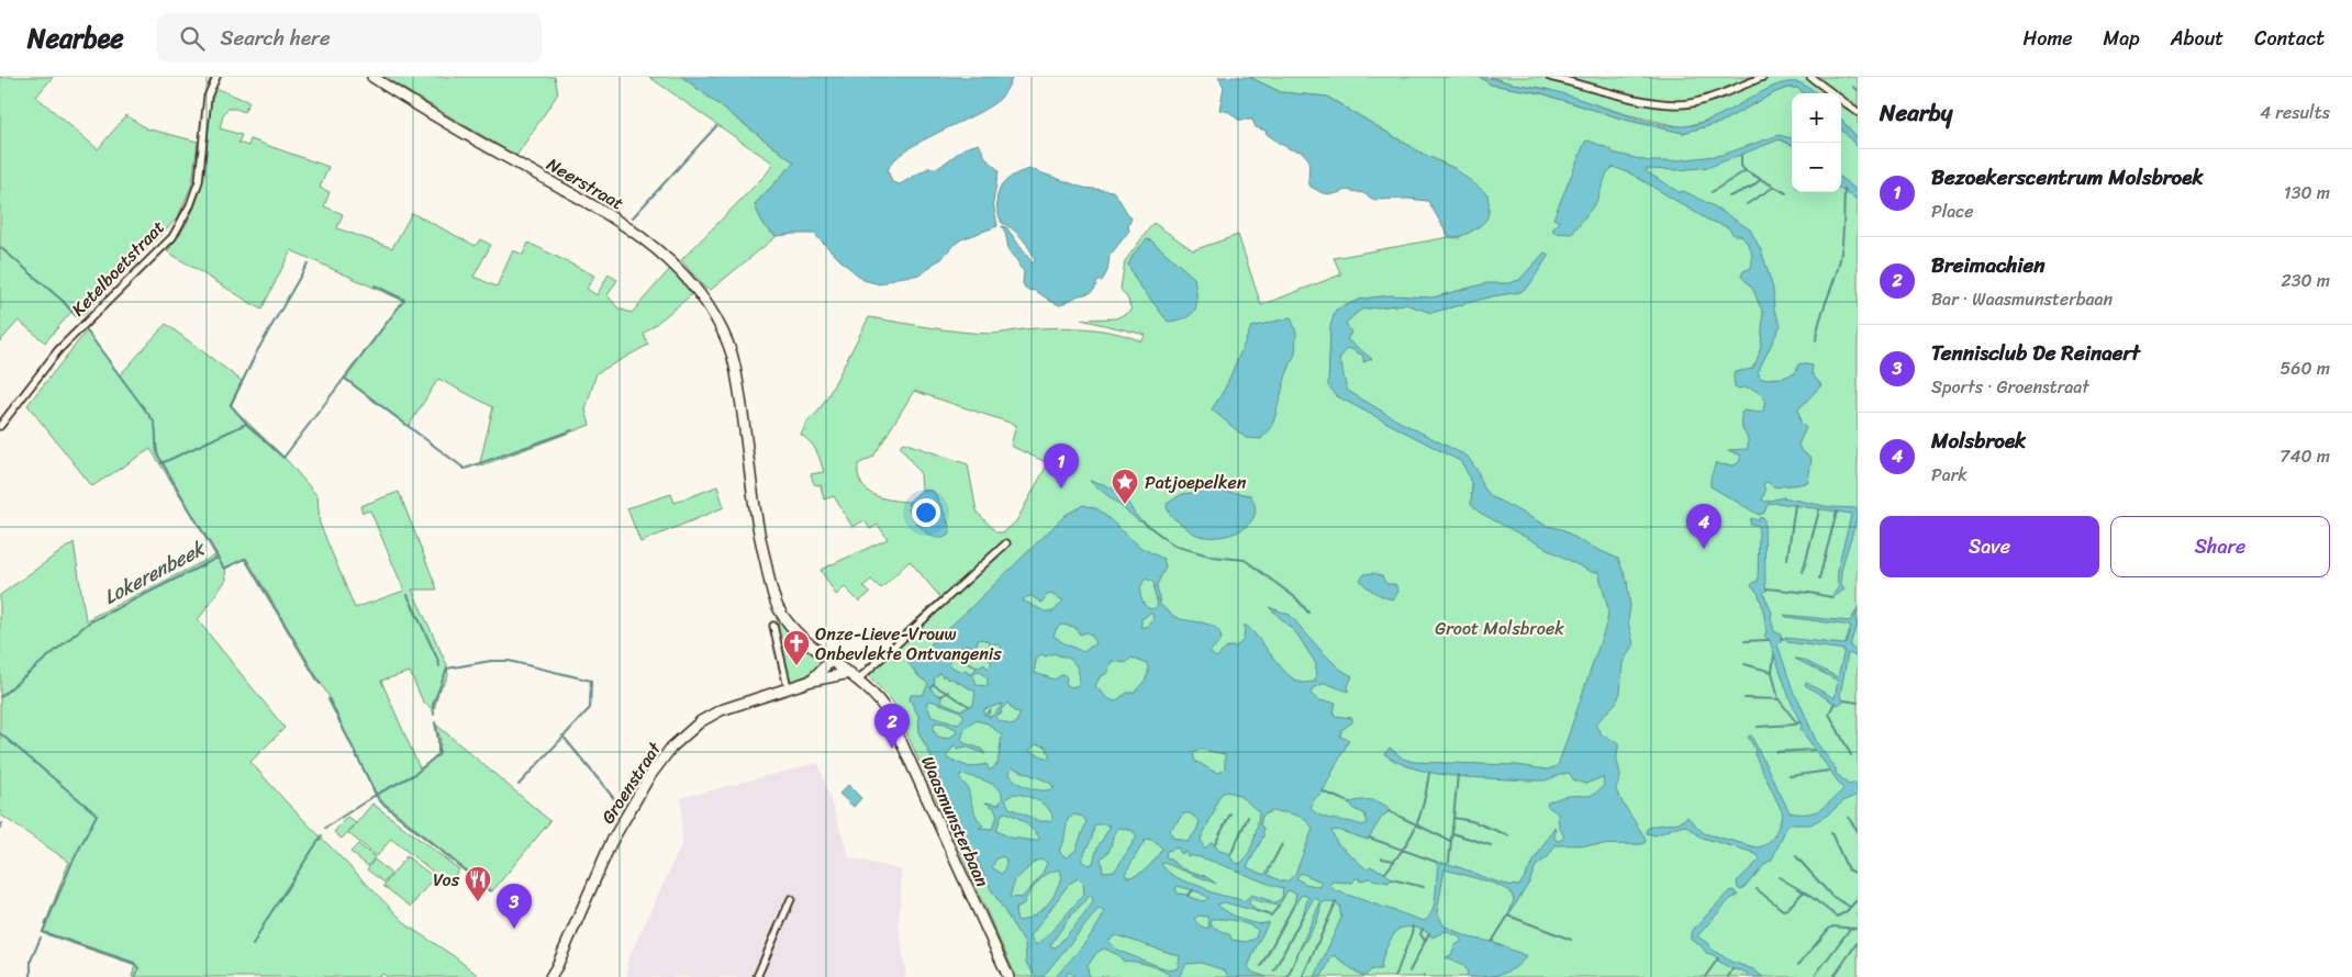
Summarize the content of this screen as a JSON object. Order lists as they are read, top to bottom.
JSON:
{
  "streets": {
    "street": [
      "Neerstraat",
      "Ketelboetstraat",
      "Groenstraat",
      "Waasmunsterbaan"
    ]
  },
  "crossings": [
    ["Neerstraat", "Waasmunsterbaan"],
    ["Groenstraat", "Waasmunsterbaan"]
  ],
  "water": ["Lokerenbeek"],
  "parks": ["Groot Molsbroek"],
  "places": {
    "place": ["Patjoepelken"],
    "church": ["Onze-Lieve-Vrouw Onbevlekte Ontvangenis"],
    "restaurant": ["Vos"]
  },
  "page": {
    "header": "Nearbee",
    "search": "Search here",
    "nav": [
      "Home",
      "Map",
      "About",
      "Contact"
    ],
    "heading": ["Nearby", "4 results"],
    "map_buttons": ["+", "−"],
    "list": [
      {
        "mark": "1",
        "name": "Bezoekerscentrum Molsbroek",
        "note": "Place",
        "value": "130 m"
      },
      {
        "mark": "2",
        "name": "Breimachien",
        "note": "Bar · Waasmunsterbaan",
        "value": "230 m"
      },
      {
        "mark": "3",
        "name": "Tennisclub De Reinaert",
        "note": "Sports · Groenstraat",
        "value": "560 m"
      },
      {
        "mark": "4",
        "name": "Molsbroek",
        "note": "Park",
        "value": "740 m"
      }
    ],
    "pins": [
      "1",
      "4",
      "2",
      "3"
    ],
    "buttons": ["Save", "Share"]
  }
}
